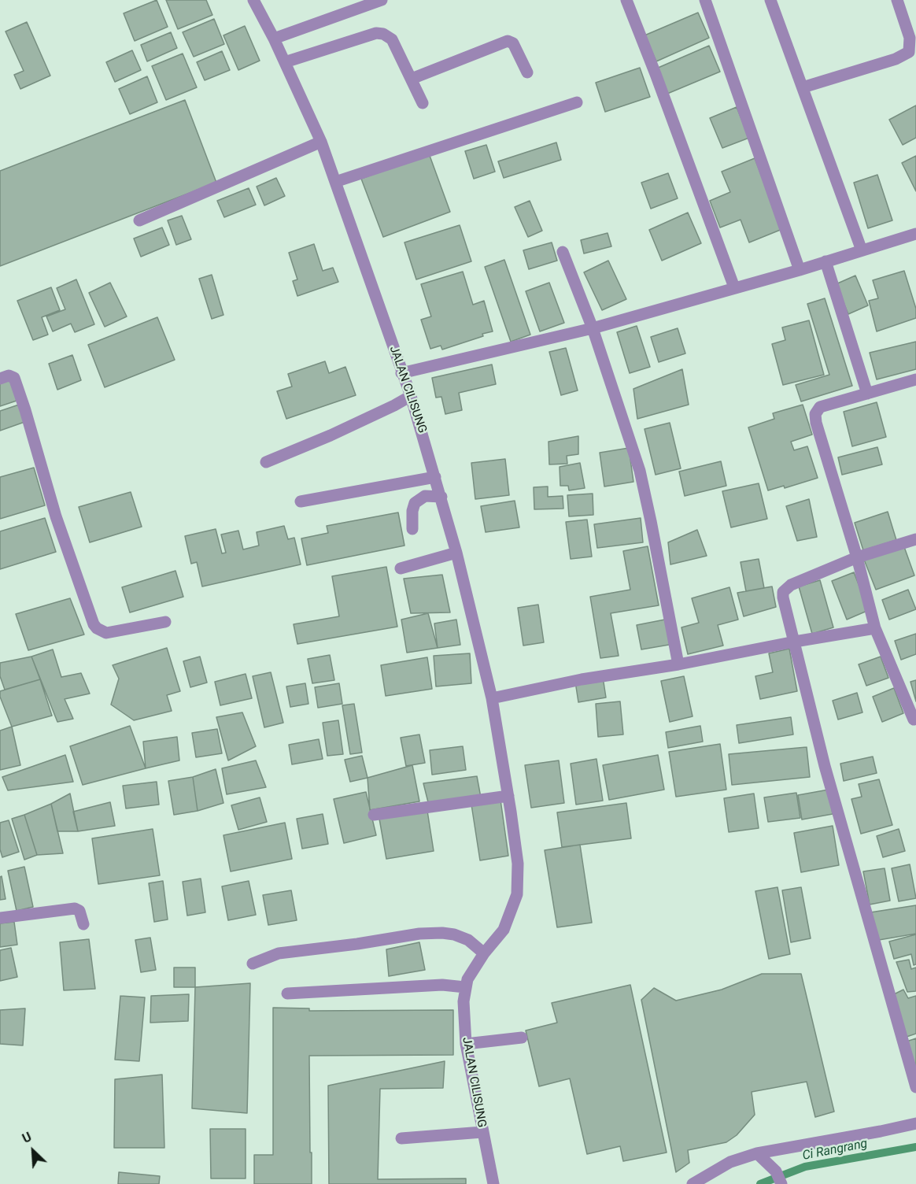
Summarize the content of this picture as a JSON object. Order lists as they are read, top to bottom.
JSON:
{
  "streets": {
    "street": ["JALAN CILISUNG"]
  },
  "water": ["Ci Rangrang"],
  "north": "top left"
}
